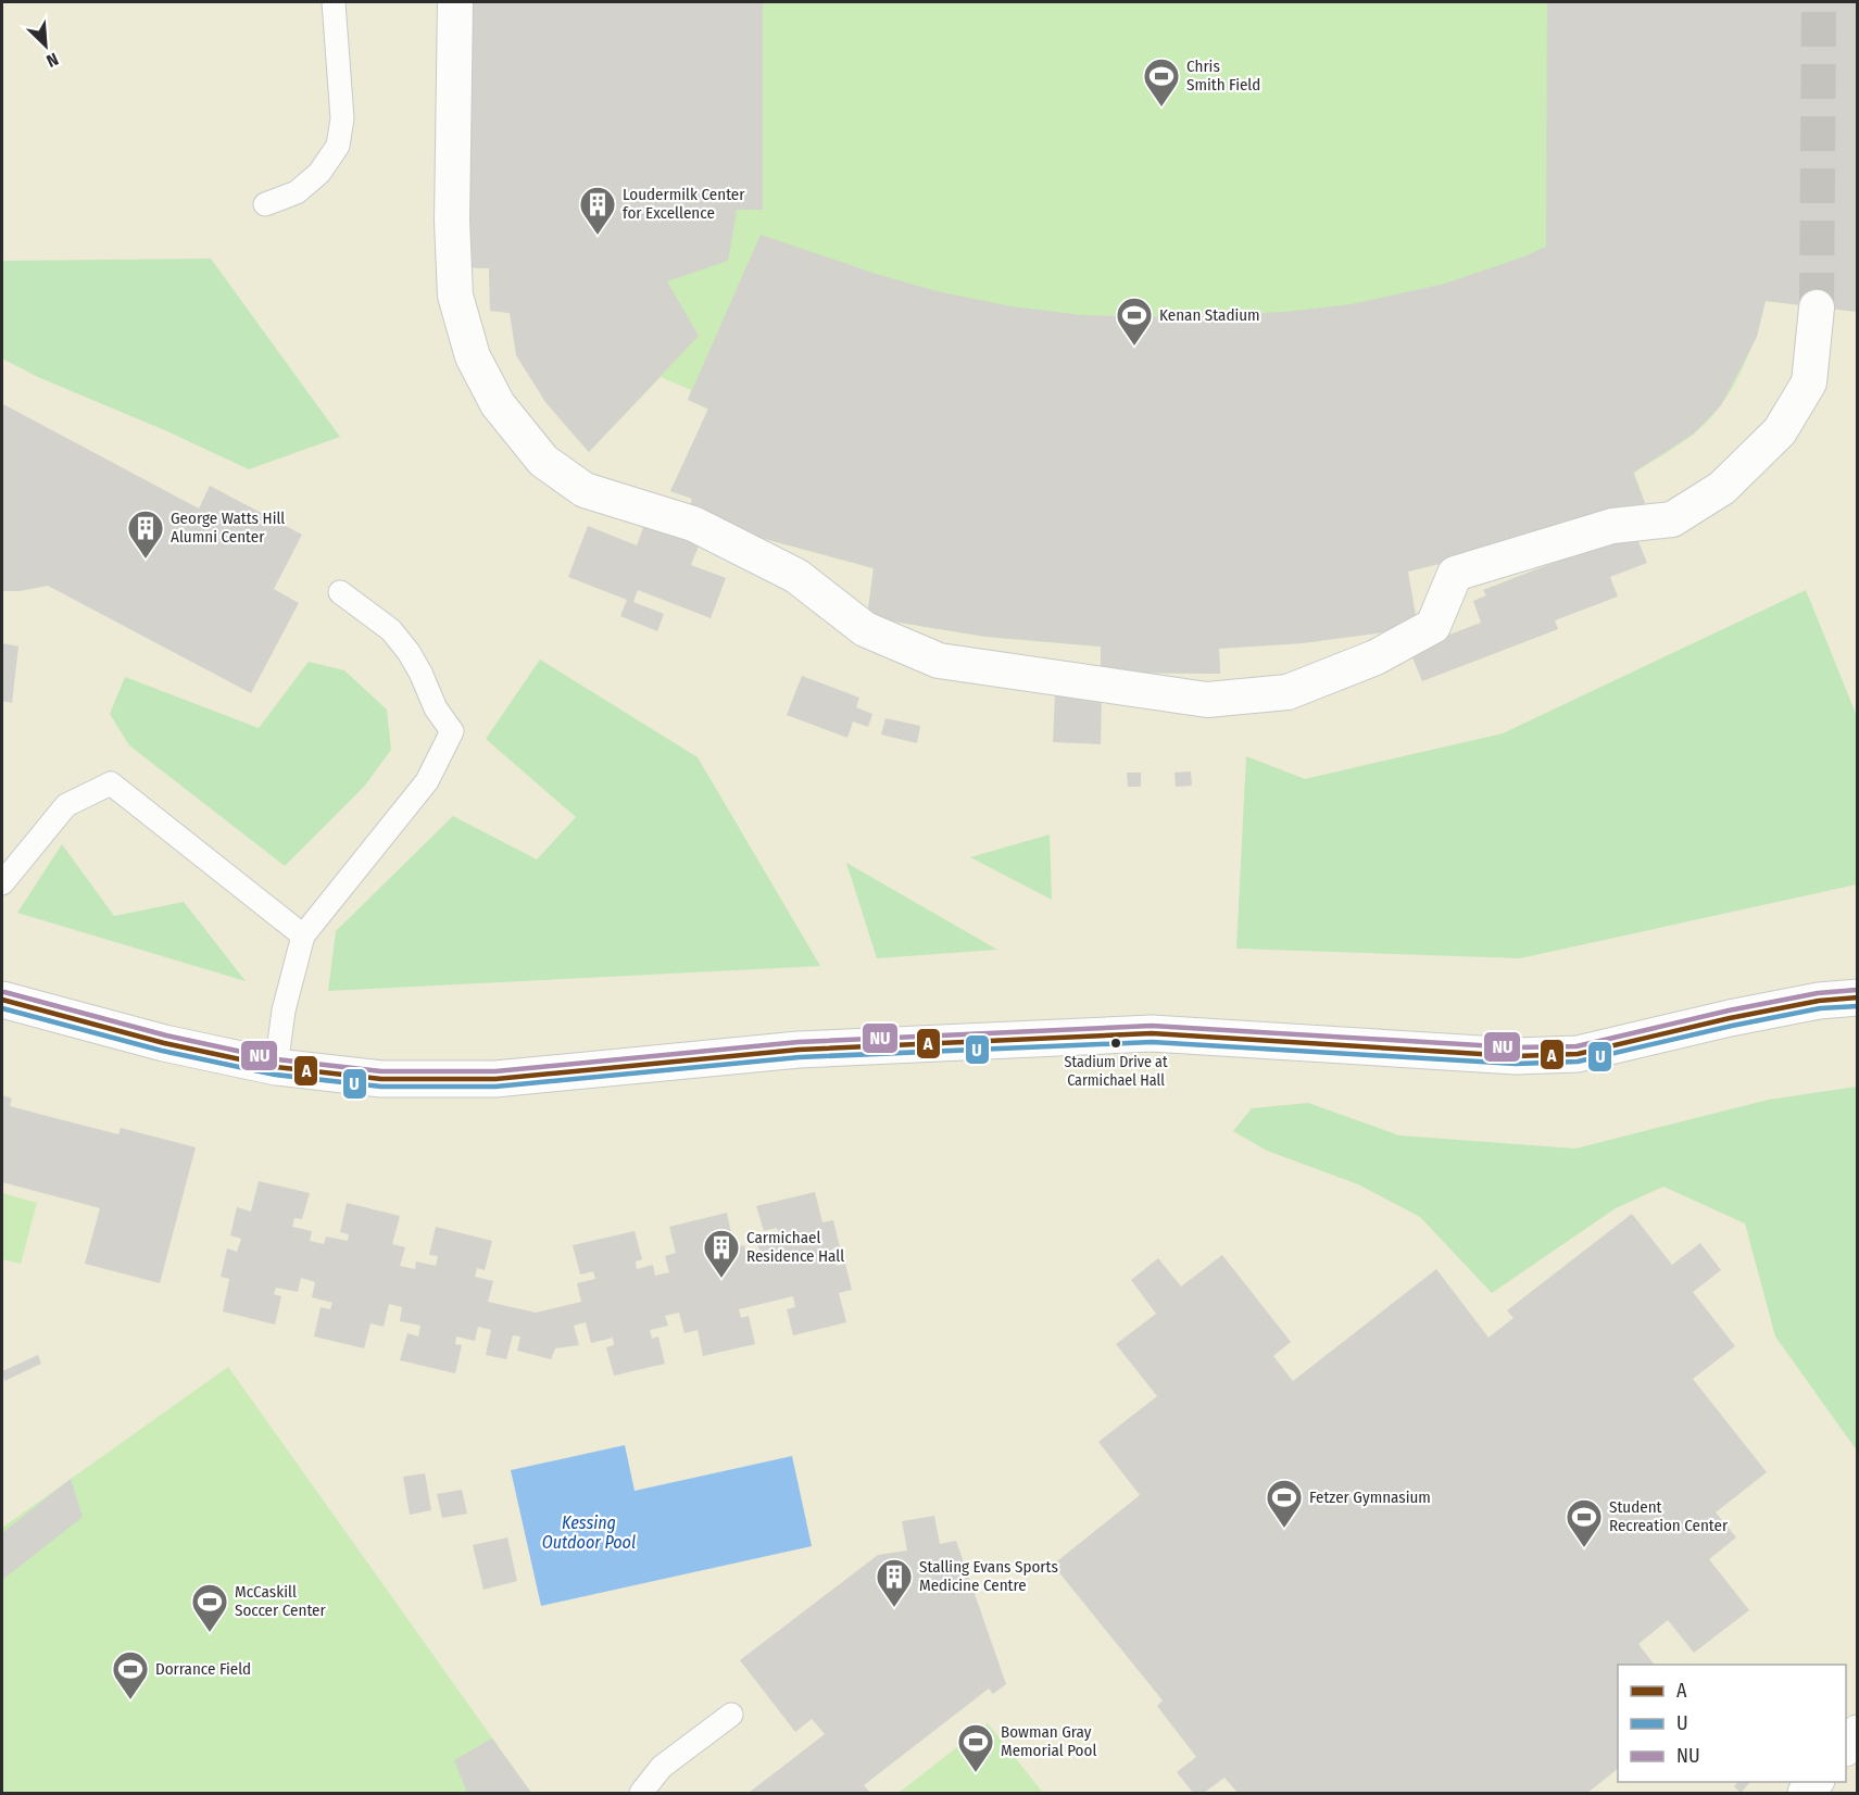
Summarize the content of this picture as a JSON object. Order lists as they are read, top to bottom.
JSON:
{
  "water": ["Kessing Outdoor Pool"],
  "places": {
    "sports": [
      "Chris Smith Field",
      "Kenan Stadium",
      "Fetzer Gymnasium",
      "Student Recreation Center",
      "McCaskill Soccer Center",
      "Dorrance Field",
      "Bowman Gray Memorial Pool"
    ],
    "building": [
      "Loudermilk Center for Excellence",
      "George Watts Hill Alumni Center",
      "Carmichael Residence Hall",
      "Stalling Evans Sports Medicine Centre"
    ],
    "other": ["Stadium Drive at Carmichael Hall"]
  },
  "lines": ["transit line NU", "transit line A", "transit line U"],
  "legend": ["A", "U", "NU"],
  "north": "bottom right"
}
